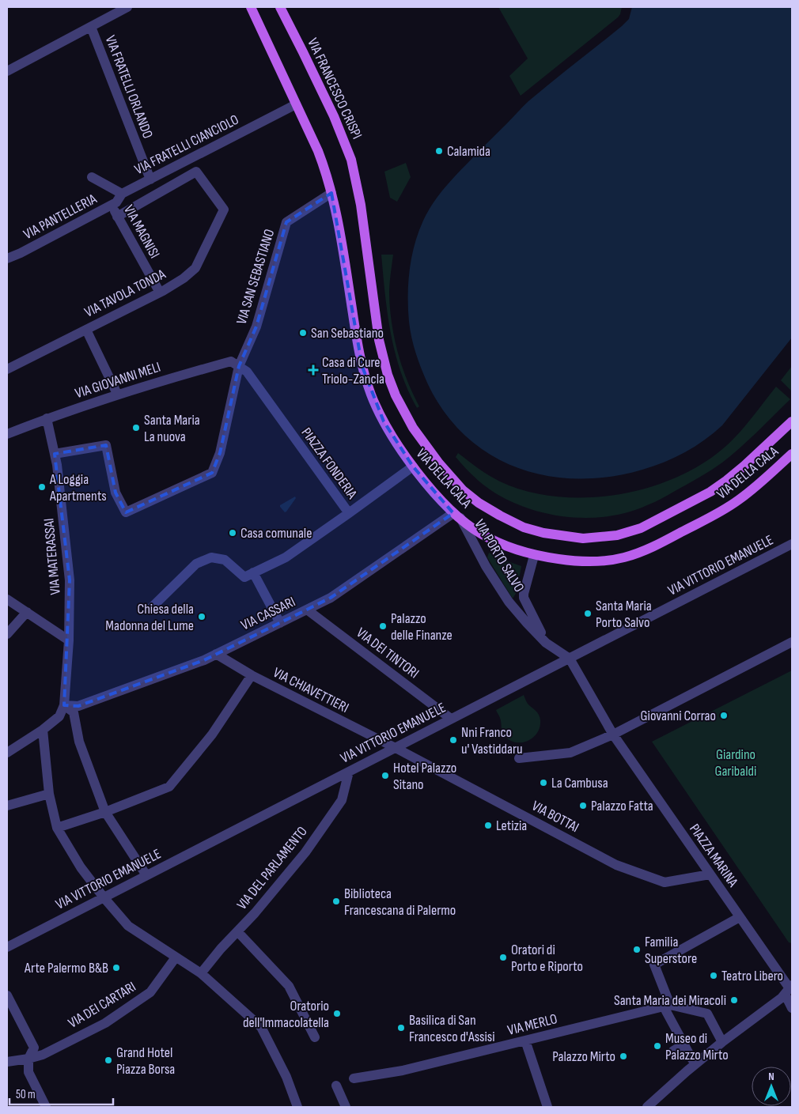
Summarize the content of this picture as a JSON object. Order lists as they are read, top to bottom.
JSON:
{
  "streets": {
    "main road": ["VIA FRANCESCO CRISPI", "VIA DELLA CALA"],
    "street": [
      "VIA FRATELLI ORLANDO",
      "VIA FRATELLI CIANCIOLO",
      "VIA PANTELLERIA",
      "VIA MAGNISI",
      "VIA SAN SEBASTIANO",
      "VIA TAVOLA TONDA",
      "VIA GIOVANNI MELI",
      "PIAZZA FONDERIA",
      "VIA PORTO SALVO",
      "VIA MATERASSAI",
      "VIA VITTORIO EMANUELE",
      "VIA CASSARI",
      "VIA DEI TINTORI",
      "VIA CHIAVETTIERI",
      "VIA BOTTAI",
      "PIAZZA MARINA",
      "VIA DEL PARLAMENTO",
      "VIA DEI CARTARI",
      "VIA MERLO"
    ]
  },
  "crossings": [
    ["VIA FRATELLI ORLANDO", "VIA FRATELLI CIANCIOLO"],
    ["VIA FRANCESCO CRISPI", "VIA DELLA CALA"],
    ["VIA FRATELLI CIANCIOLO", "VIA PANTELLERIA"],
    ["VIA PANTELLERIA", "VIA MAGNISI"],
    ["VIA MAGNISI", "VIA TAVOLA TONDA"],
    ["VIA SAN SEBASTIANO", "VIA GIOVANNI MELI"],
    ["VIA SAN SEBASTIANO", "PIAZZA FONDERIA"],
    ["VIA SAN SEBASTIANO", "VIA DELLA CALA"],
    ["VIA SAN SEBASTIANO", "VIA MATERASSAI"],
    ["VIA GIOVANNI MELI", "PIAZZA FONDERIA"],
    ["VIA GIOVANNI MELI", "VIA MATERASSAI"],
    ["PIAZZA FONDERIA", "VIA DELLA CALA"],
    ["VIA DELLA CALA", "VIA PORTO SALVO"],
    ["VIA DELLA CALA", "VIA CASSARI"],
    ["VIA PORTO SALVO", "VIA VITTORIO EMANUELE"],
    ["VIA PORTO SALVO", "VIA CASSARI"],
    ["VIA PORTO SALVO", "PIAZZA MARINA"],
    ["VIA MATERASSAI", "VIA CASSARI"],
    ["VIA VITTORIO EMANUELE", "VIA DEI TINTORI"],
    ["VIA VITTORIO EMANUELE", "VIA CHIAVETTIERI"],
    ["VIA VITTORIO EMANUELE", "VIA BOTTAI"],
    ["VIA VITTORIO EMANUELE", "PIAZZA MARINA"],
    ["VIA VITTORIO EMANUELE", "VIA DEL PARLAMENTO"],
    ["VIA CASSARI", "VIA DEI TINTORI"],
    ["VIA CASSARI", "VIA CHIAVETTIERI"],
    ["VIA CHIAVETTIERI", "VIA BOTTAI"],
    ["VIA BOTTAI", "PIAZZA MARINA"]
  ],
  "parks": ["Giardino Garibaldi"],
  "places": {
    "other": [
      "Calamida",
      "San Sebastiano",
      "Santa Maria La nuova",
      "A Loggia Apartments",
      "Casa comunale",
      "Santa Maria Porto Salvo",
      "Chiesa della Madonna del Lume",
      "Palazzo delle Finanze",
      "Giovanni Corrao",
      "Nni Franco u' Vastiddaru",
      "Hotel Palazzo Sitano",
      "La Cambusa",
      "Palazzo Fatta",
      "Letizia",
      "Biblioteca Francescana di Palermo",
      "Familia Superstore",
      "Oratori di Porto e Riporto",
      "Arte Palermo B&B",
      "Teatro Libero",
      "Santa Maria dei Miracoli",
      "Oratorio dell'Immacolatella",
      "Basilica di San Francesco d'Assisi",
      "Museo di Palazzo Mirto",
      "Palazzo Mirto",
      "Grand Hotel Piazza Borsa"
    ],
    "health": ["Casa di Cure Triolo-Zancla"]
  },
  "scale_bar": "50 m",
  "north": "top"
}
